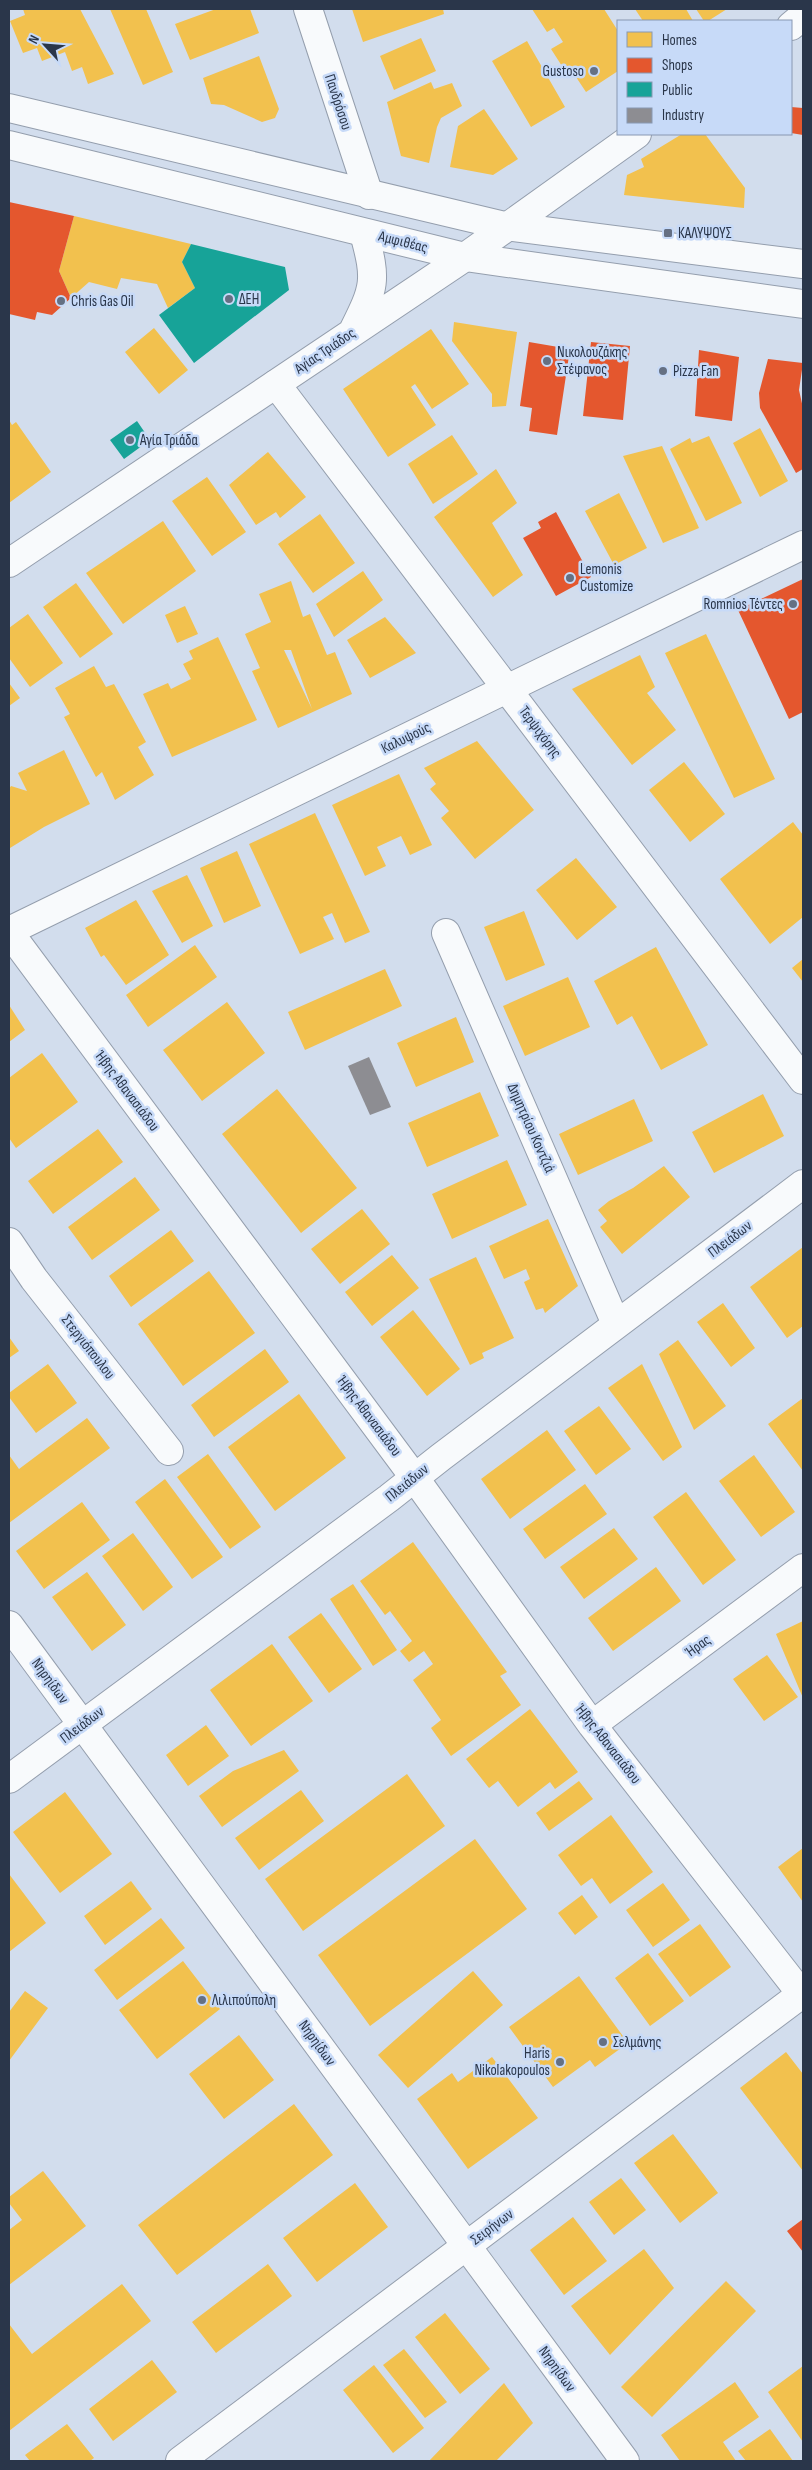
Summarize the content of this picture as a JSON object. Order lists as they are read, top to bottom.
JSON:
{
  "streets": {
    "street": [
      "Πανδρόσου",
      "Αμφιθέας",
      "Αγίας Τριάδος",
      "Τερψιχόρης",
      "Καλυψούς",
      "Ήβης Αθανασιάδου",
      "Δημητρίου Κοντζιά",
      "Πλειάδων",
      "Στεργιόπουλου",
      "Ήρας",
      "Νηρηίδων",
      "Σειρήνων"
    ]
  },
  "crossings": [
    ["Αμφιθέας", "Αγίας Τριάδος"],
    ["Αγίας Τριάδος", "Τερψιχόρης"],
    ["Τερψιχόρης", "Καλυψούς"],
    ["Καλυψούς", "Ήβης Αθανασιάδου"],
    ["Ήβης Αθανασιάδου", "Πλειάδων"],
    ["Ήβης Αθανασιάδου", "Ήρας"],
    ["Ήβης Αθανασιάδου", "Σειρήνων"],
    ["Δημητρίου Κοντζιά", "Πλειάδων"],
    ["Πλειάδων", "Νηρηίδων"],
    ["Νηρηίδων", "Σειρήνων"]
  ],
  "places": {
    "other": [
      "Gustoso",
      "ΔΕΗ",
      "Chris Gas Oil",
      "Νικολουζάκης Στέφανος",
      "Pizza Fan",
      "Αγία Τριάδα",
      "Lemonis Customize",
      "Romnios Τέντες",
      "Λιλιπούπολη",
      "Σελμάνης",
      "Haris Nikolakopoulos"
    ],
    "transit": ["ΚΑΛΥΨΟΥΣ"]
  },
  "legend": [
    "Homes",
    "Shops",
    "Public",
    "Industry"
  ],
  "north": "top left"
}
